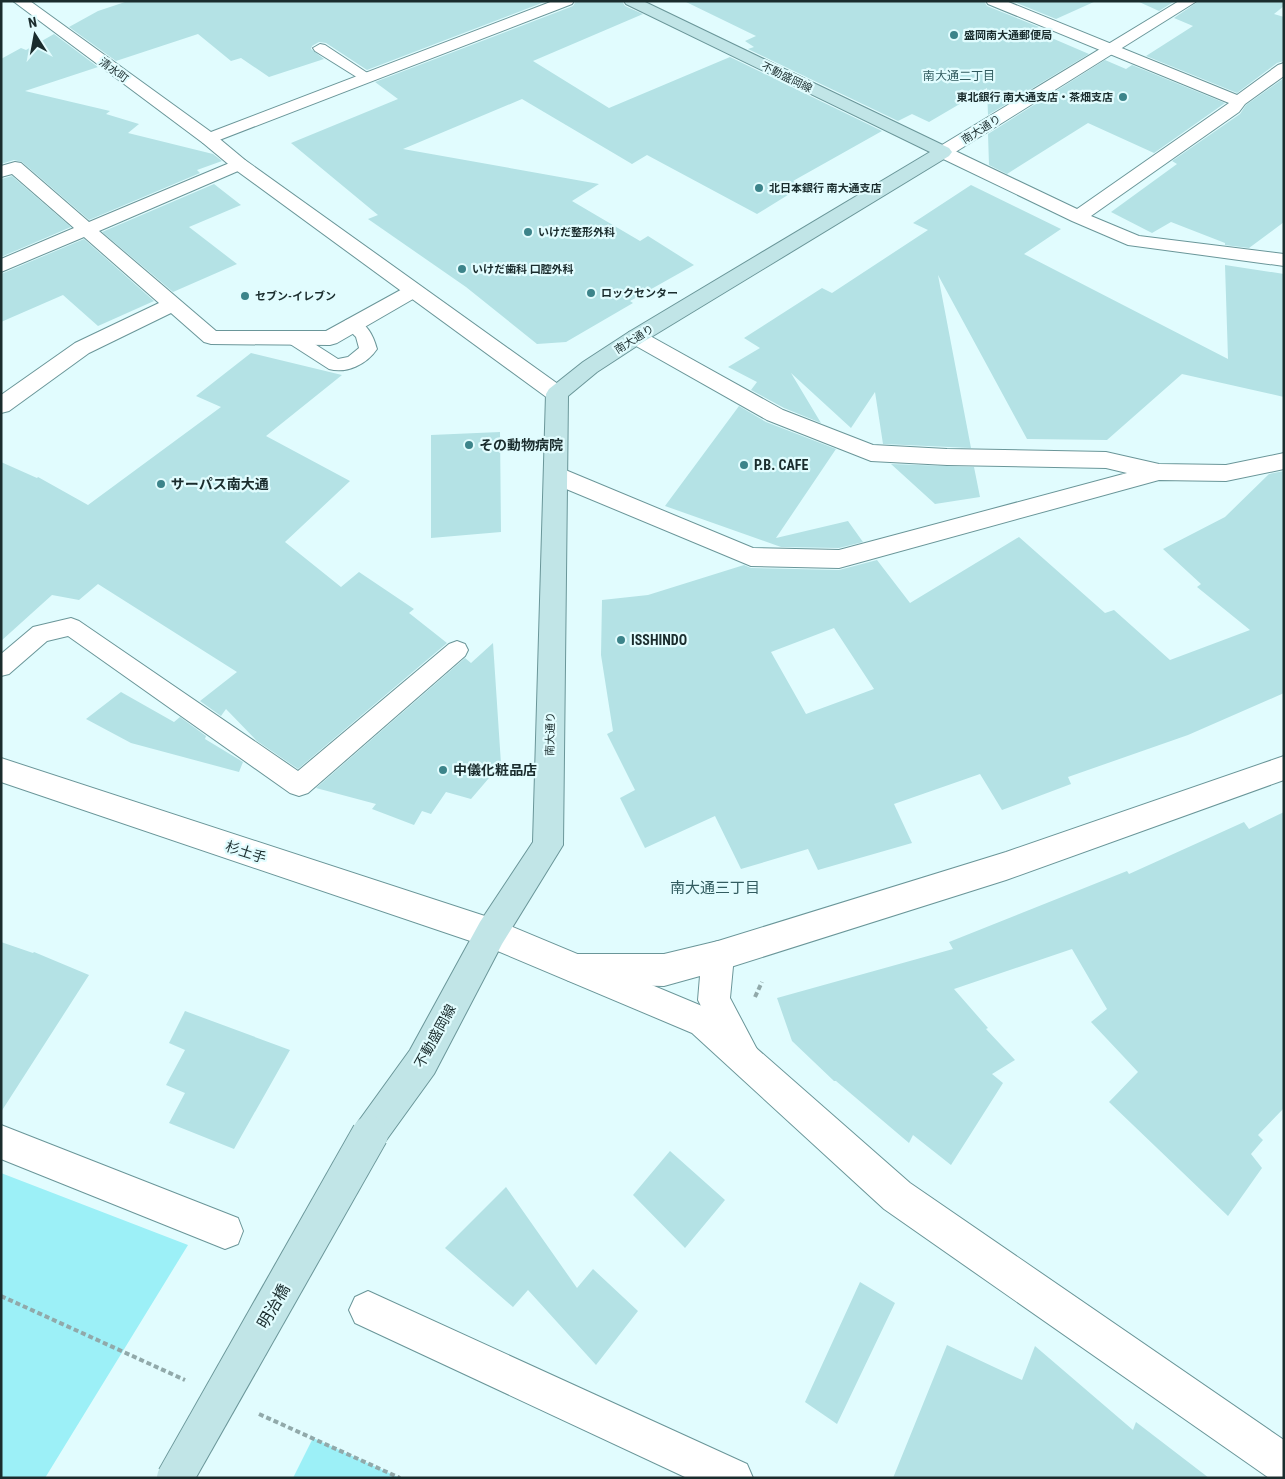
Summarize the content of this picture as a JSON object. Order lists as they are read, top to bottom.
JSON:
{
  "streets": {
    "main road": ["不動盛岡線", "南大通り", "明治橋"],
    "street": ["清水町", "杉土手"]
  },
  "crossings": [
    ["清水町", "南大通り"],
    ["不動盛岡線", "南大通り"],
    ["不動盛岡線", "杉土手"],
    ["不動盛岡線", "明治橋"],
    ["南大通り", "杉土手"]
  ],
  "districts": ["南大通二丁目", "南大通三丁目"],
  "places": [
    "盛岡南大通郵便局",
    "東北銀行 南大通支店・茶畑支店",
    "北日本銀行 南大通支店",
    "いけだ整形外科",
    "いけだ歯科 口腔外科",
    "ロックセンター",
    "セブン-イレブン",
    "その動物病院",
    "P.B. CAFE",
    "サーパス南大通",
    "ISSHINDO",
    "中儀化粧品店"
  ],
  "north": "top"
}
